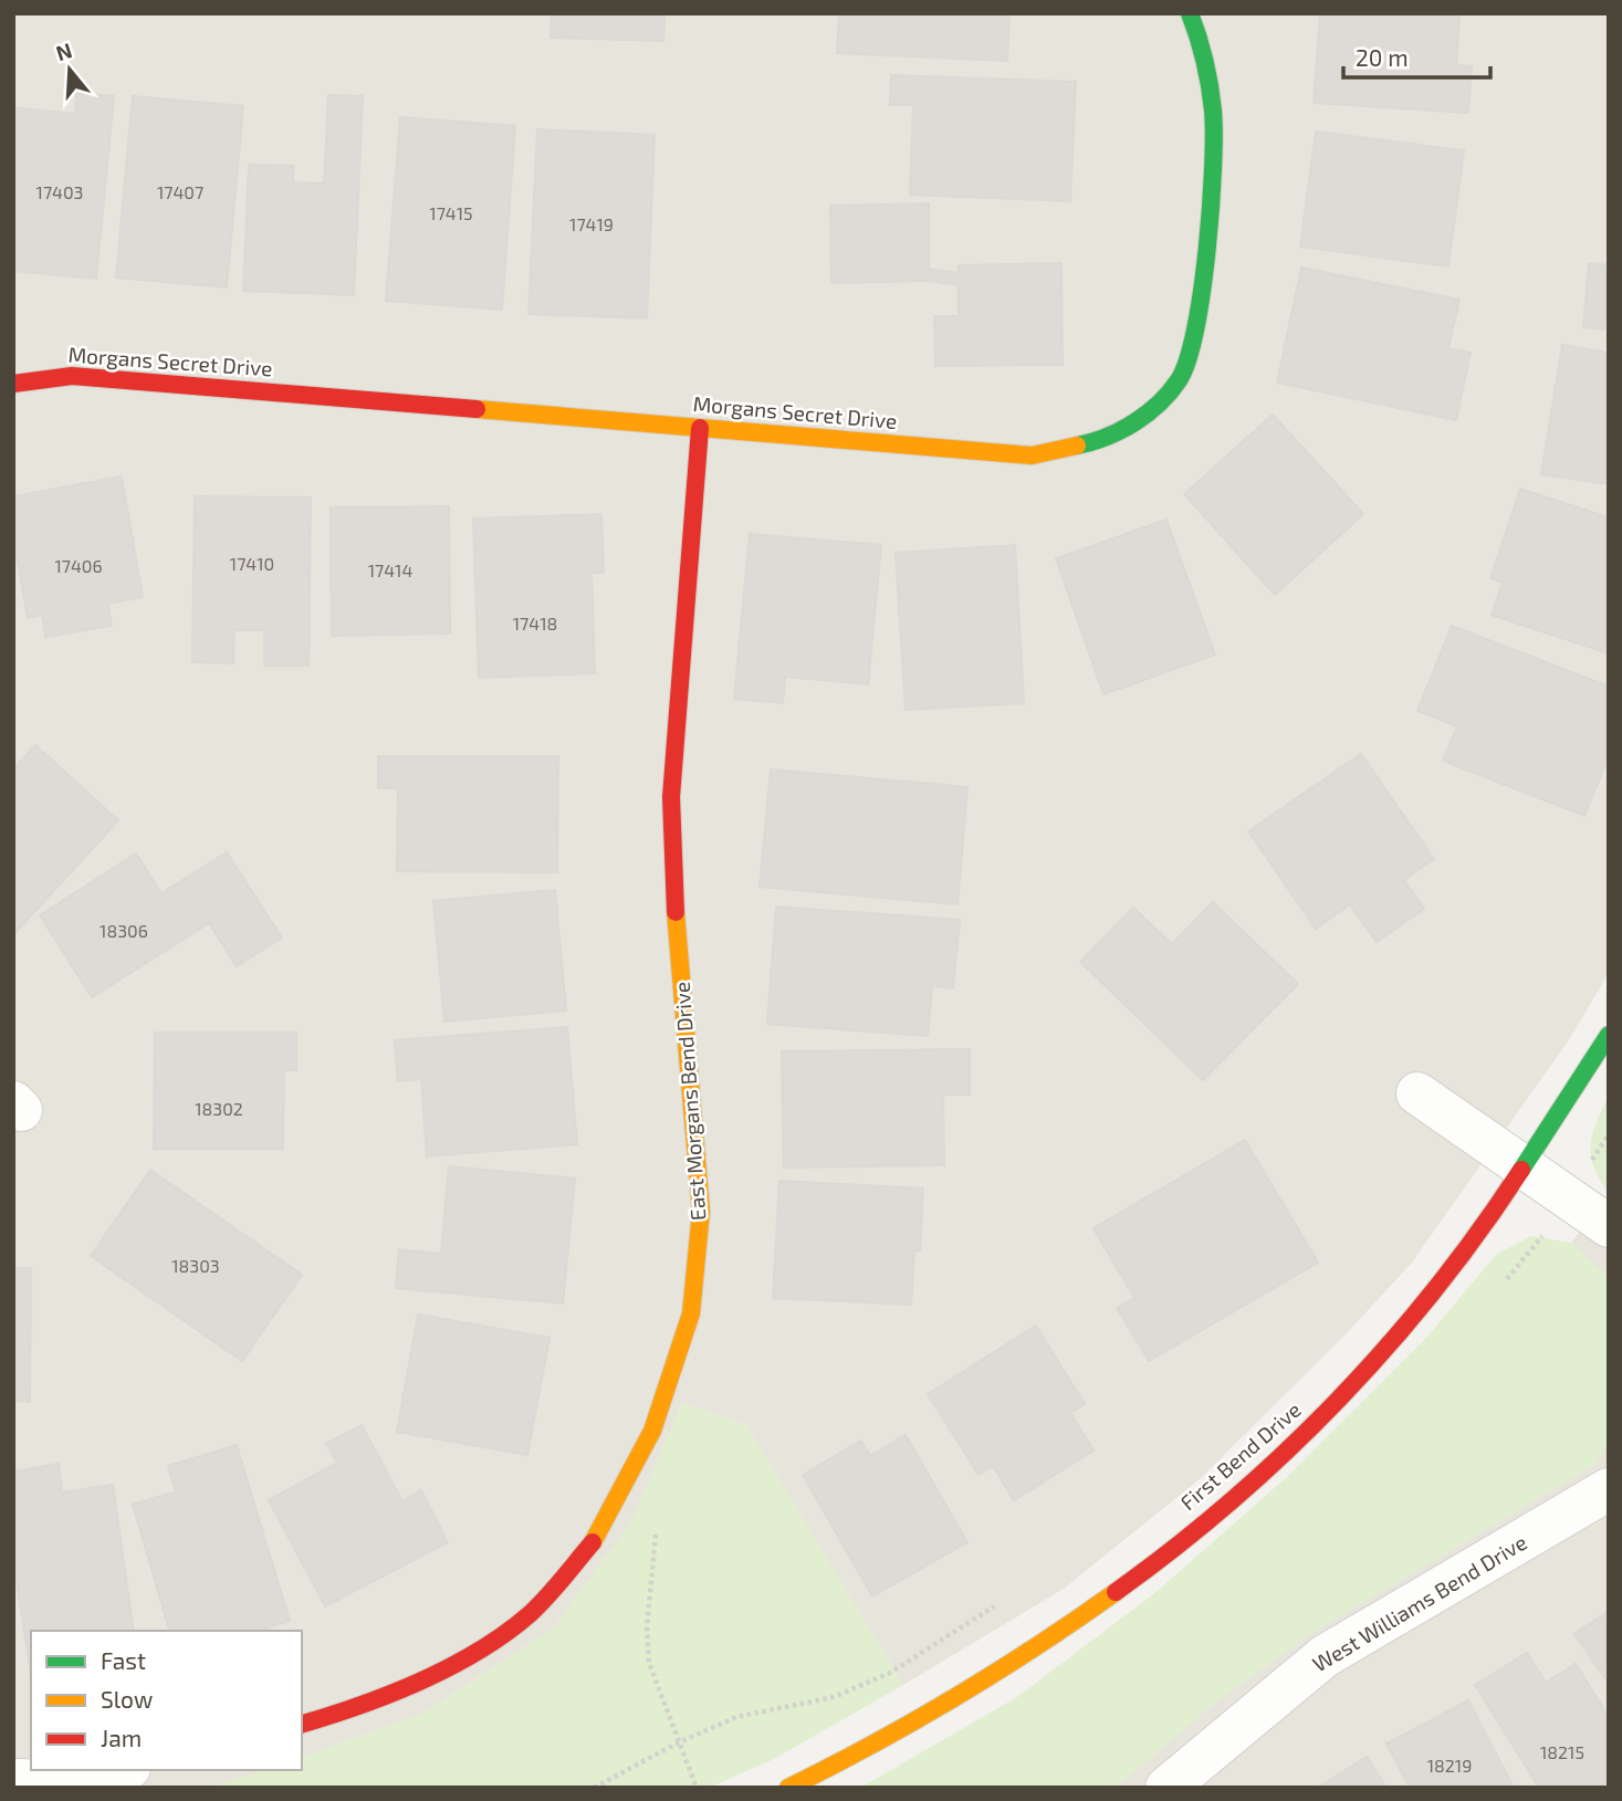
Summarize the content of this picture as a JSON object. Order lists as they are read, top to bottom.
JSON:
{
  "streets": {
    "street": [
      "Morgans Secret Drive",
      "East Morgans Bend Drive",
      "First Bend Drive",
      "West Williams Bend Drive"
    ]
  },
  "crossings": [
    ["Morgans Secret Drive", "East Morgans Bend Drive"]
  ],
  "house_numbers": [
    "17403",
    "17407",
    "17415",
    "17419",
    "17410",
    "17406",
    "17414",
    "17418",
    "18306",
    "18302",
    "18303",
    "18215",
    "18219"
  ],
  "legend": ["Fast", "Slow", "Jam"],
  "scale_bar": "20 m",
  "north": "top"
}
